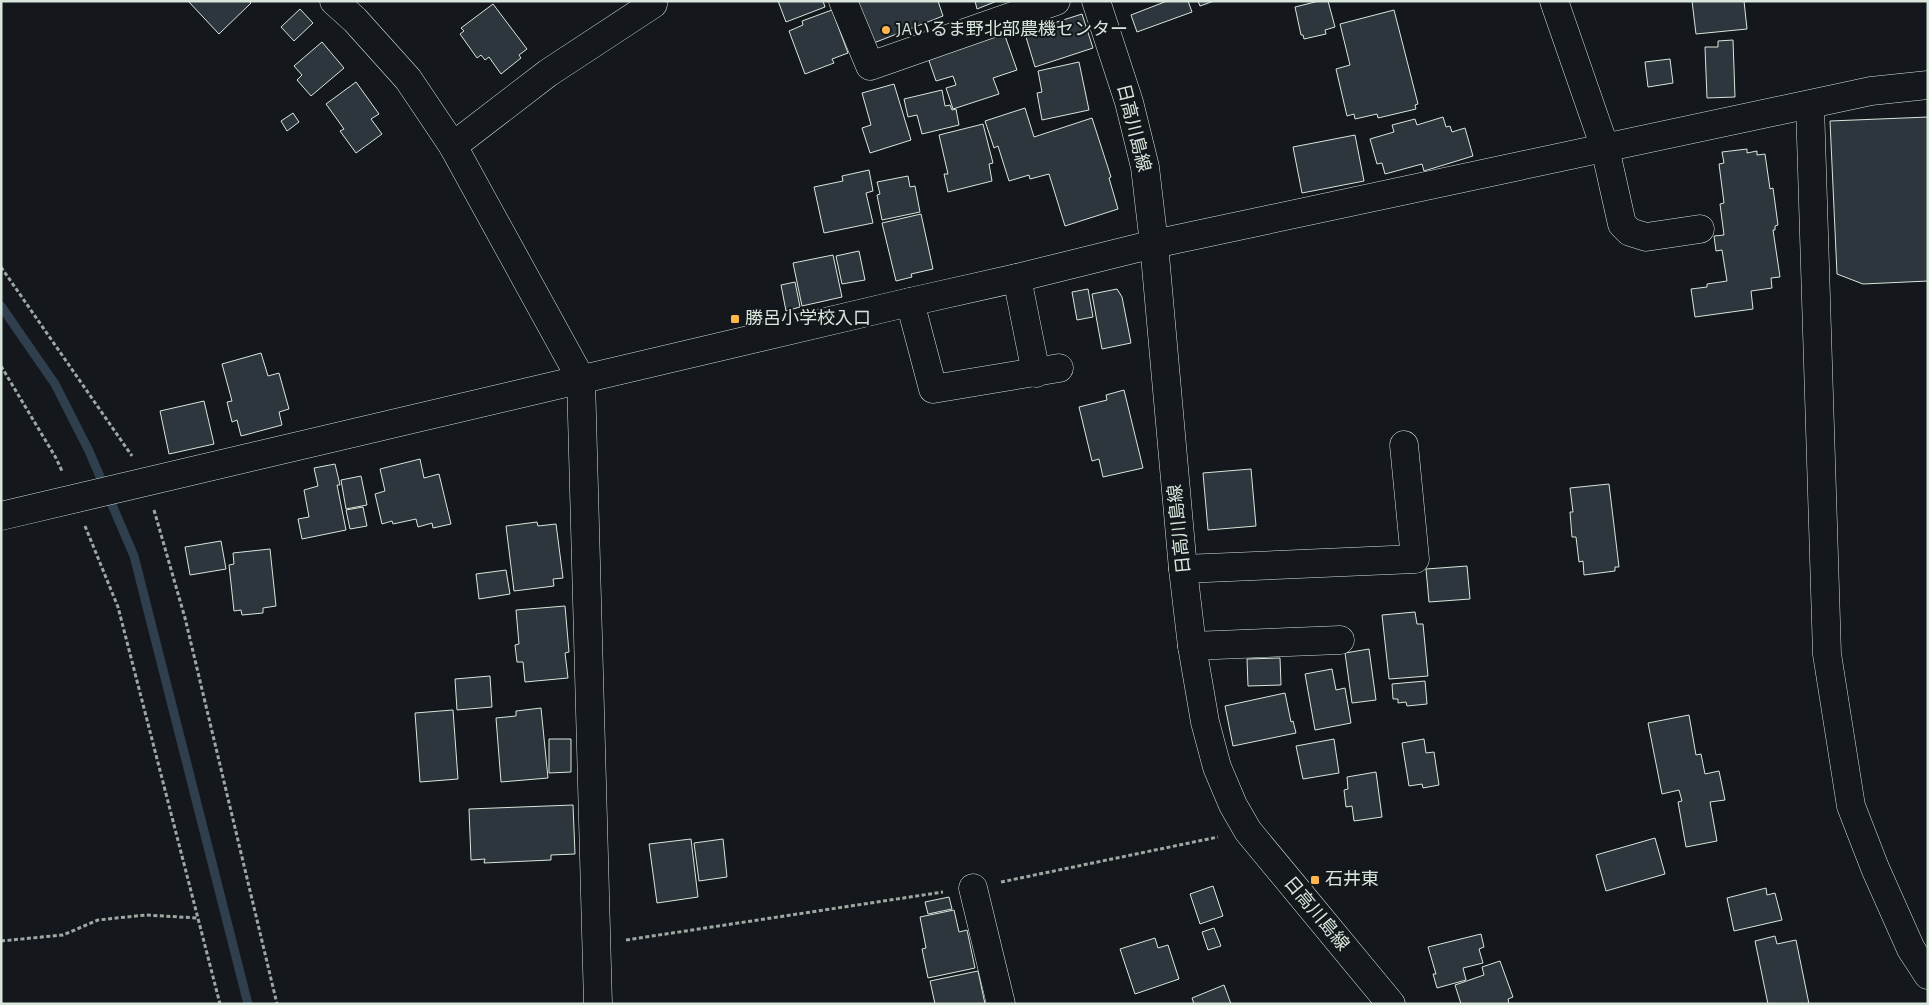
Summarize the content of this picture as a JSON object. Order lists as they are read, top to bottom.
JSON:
{
  "streets": {
    "street": ["日高川島線"]
  },
  "places": {
    "other": ["JAいるま野北部農機センター"],
    "transit": ["勝呂小学校入口", "石井東"]
  }
}
